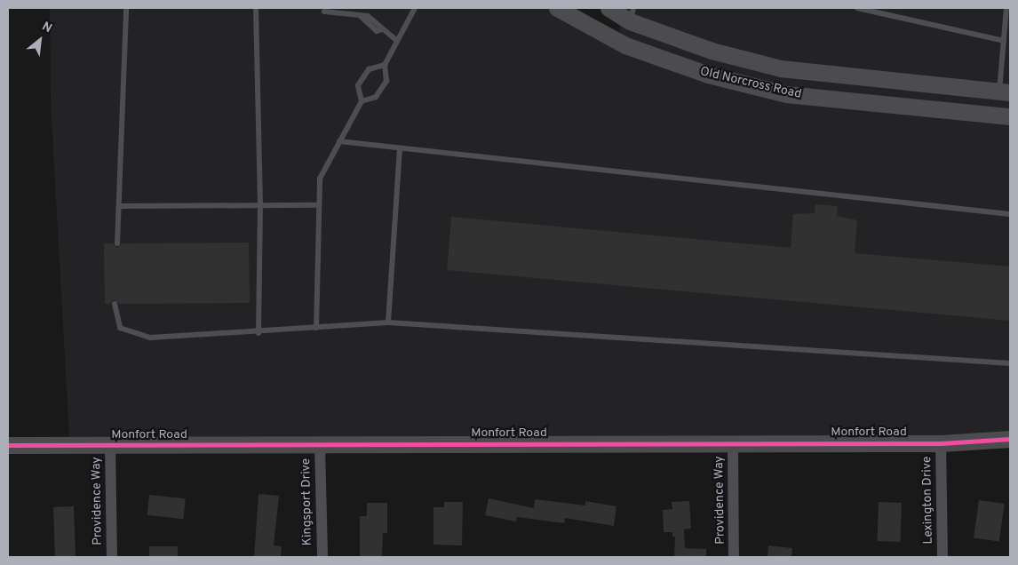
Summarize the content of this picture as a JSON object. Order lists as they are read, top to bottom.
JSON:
{
  "streets": {
    "street": [
      "Old Norcross Road",
      "Monfort Road",
      "Providence Way",
      "Lexington Drive",
      "Kingsport Drive"
    ]
  },
  "crossings": [
    ["Monfort Road", "Providence Way"],
    ["Monfort Road", "Lexington Drive"],
    ["Monfort Road", "Kingsport Drive"]
  ],
  "north": "top right"
}
